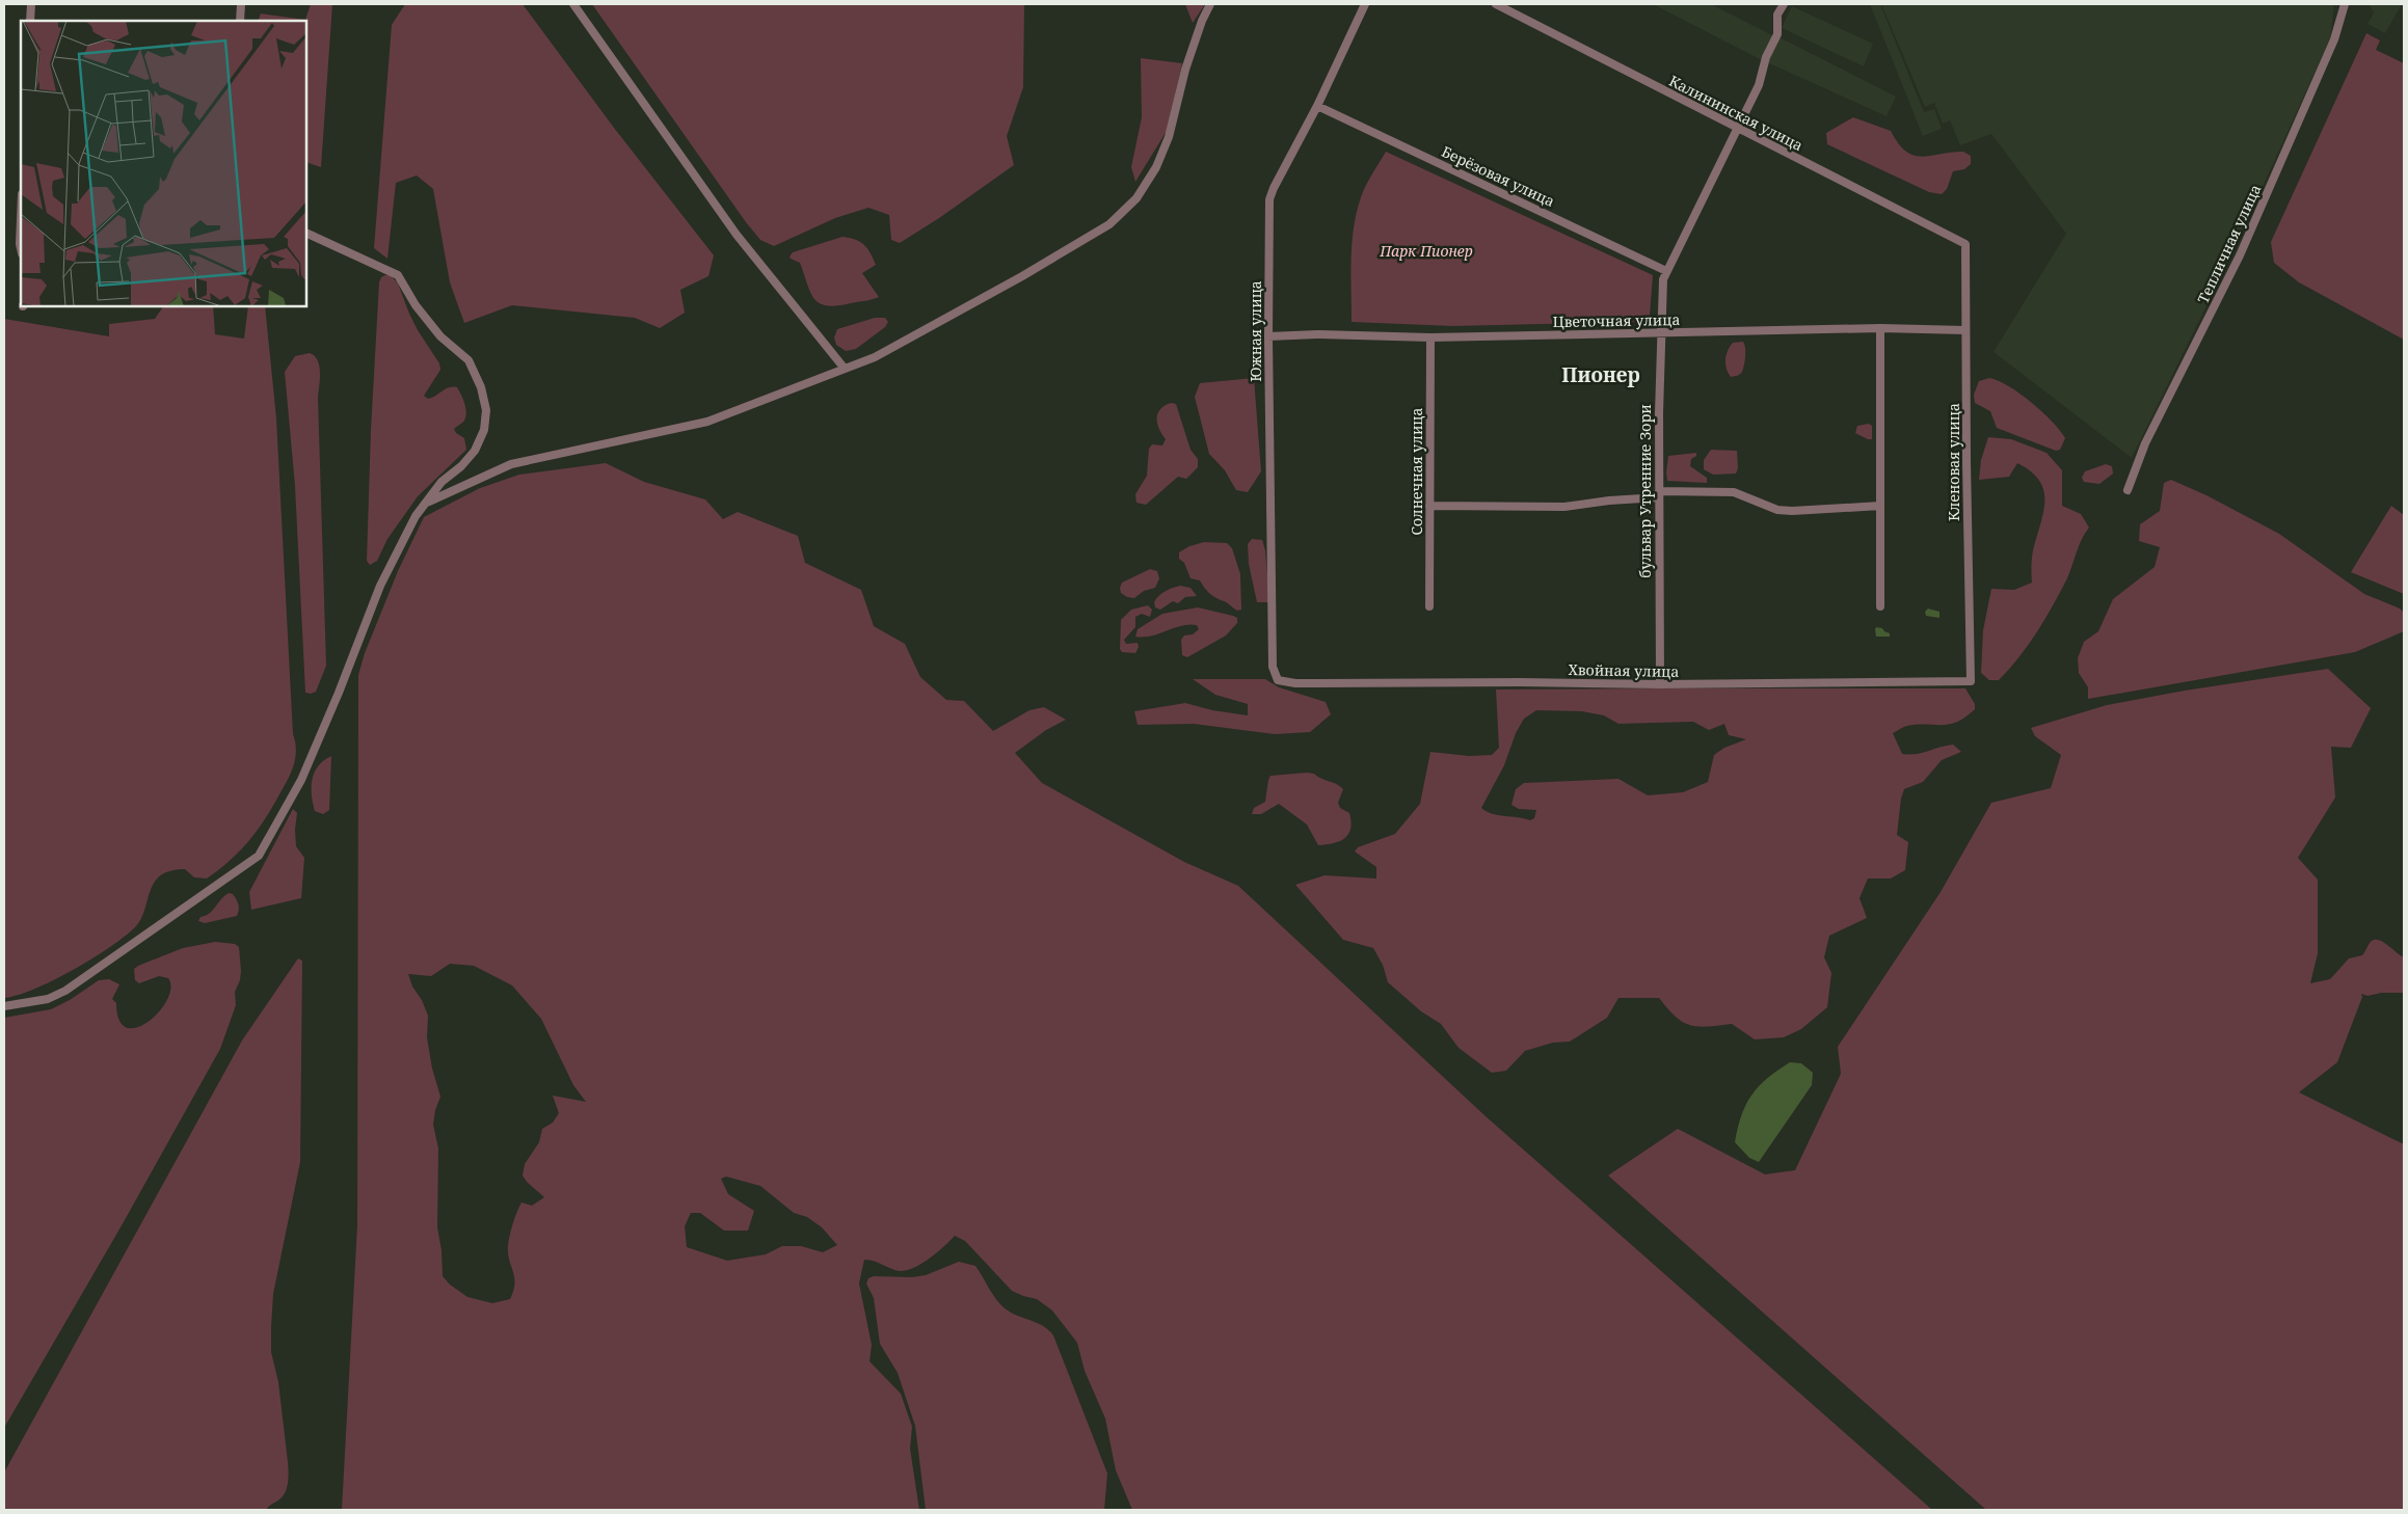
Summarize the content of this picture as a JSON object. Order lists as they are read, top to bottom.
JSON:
{
  "streets": {
    "street": [
      "Калининская улица",
      "Берёзовая улица",
      "Тепличная улица",
      "Цветочная улица",
      "Южная улица",
      "Кленовая улица",
      "Солнечная улица",
      "бульвар Утренние Зори",
      "Хвойная улица"
    ]
  },
  "crossings": [
    ["Калининская улица", "Кленовая улица"],
    ["Калининская улица", "бульвар Утренние Зори"],
    ["Берёзовая улица", "Южная улица"],
    ["Берёзовая улица", "бульвар Утренние Зори"],
    ["Цветочная улица", "Южная улица"],
    ["Цветочная улица", "Кленовая улица"],
    ["Цветочная улица", "Солнечная улица"],
    ["Цветочная улица", "бульвар Утренние Зори"],
    ["Южная улица", "Хвойная улица"],
    ["Кленовая улица", "Хвойная улица"],
    ["бульвар Утренние Зори", "Хвойная улица"]
  ],
  "districts": ["Пионер"],
  "parks": ["Парк Пионер"]
}
